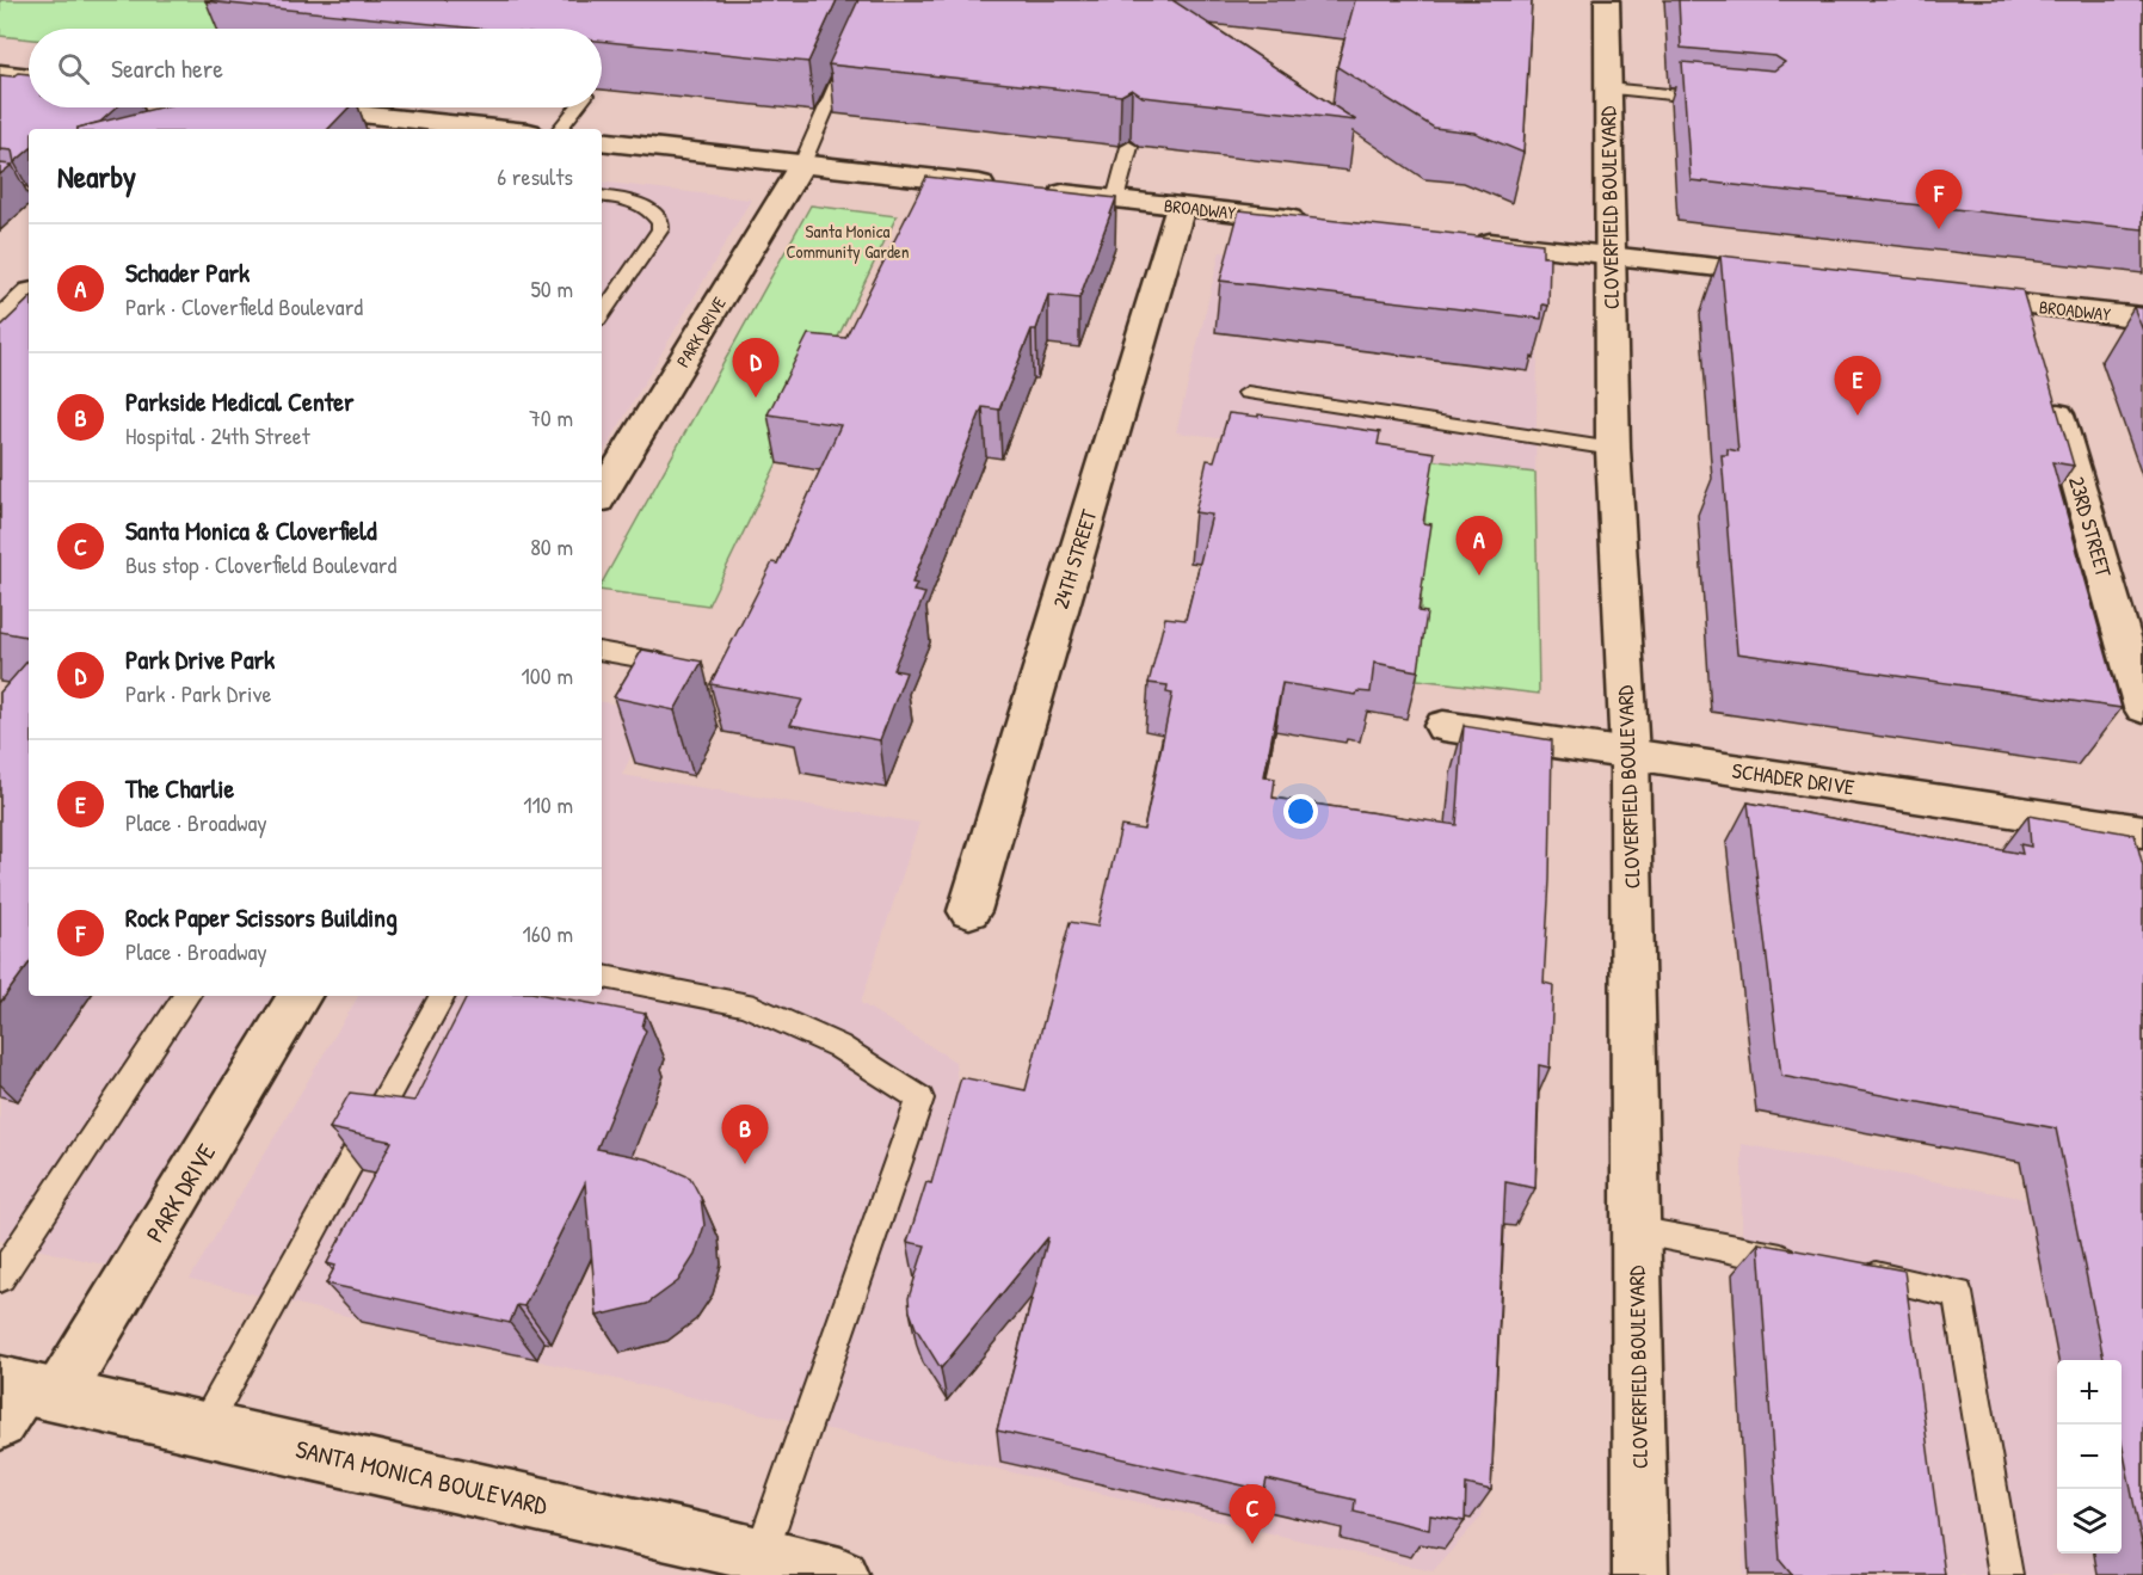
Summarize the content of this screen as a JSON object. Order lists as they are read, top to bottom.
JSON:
{
  "streets": {
    "street": [
      "CLOVERFIELD BOULEVARD",
      "BROADWAY",
      "PARK DRIVE",
      "23RD STREET",
      "24TH STREET",
      "SCHADER DRIVE",
      "SANTA MONICA BOULEVARD"
    ]
  },
  "crossings": [
    ["CLOVERFIELD BOULEVARD", "SCHADER DRIVE"],
    ["BROADWAY", "24TH STREET"],
    ["PARK DRIVE", "SANTA MONICA BOULEVARD"]
  ],
  "parks": ["Santa Monica Community Garden"],
  "page": {
    "search": "Search here",
    "heading": ["Nearby", "6 results"],
    "pins": [
      "F",
      "D",
      "E",
      "A",
      "B",
      "C"
    ],
    "list": [
      {
        "mark": "A",
        "name": "Schader Park",
        "note": "Park · Cloverfield Boulevard",
        "value": "50 m"
      },
      {
        "mark": "B",
        "name": "Parkside Medical Center",
        "note": "Hospital · 24th Street",
        "value": "70 m"
      },
      {
        "mark": "C",
        "name": "Santa Monica & Cloverfield",
        "note": "Bus stop · Cloverfield Boulevard",
        "value": "80 m"
      },
      {
        "mark": "D",
        "name": "Park Drive Park",
        "note": "Park · Park Drive",
        "value": "100 m"
      },
      {
        "mark": "E",
        "name": "The Charlie",
        "note": "Place · Broadway",
        "value": "110 m"
      },
      {
        "mark": "F",
        "name": "Rock Paper Scissors Building",
        "note": "Place · Broadway",
        "value": "160 m"
      }
    ],
    "map_buttons": ["+", "−"]
  }
}
